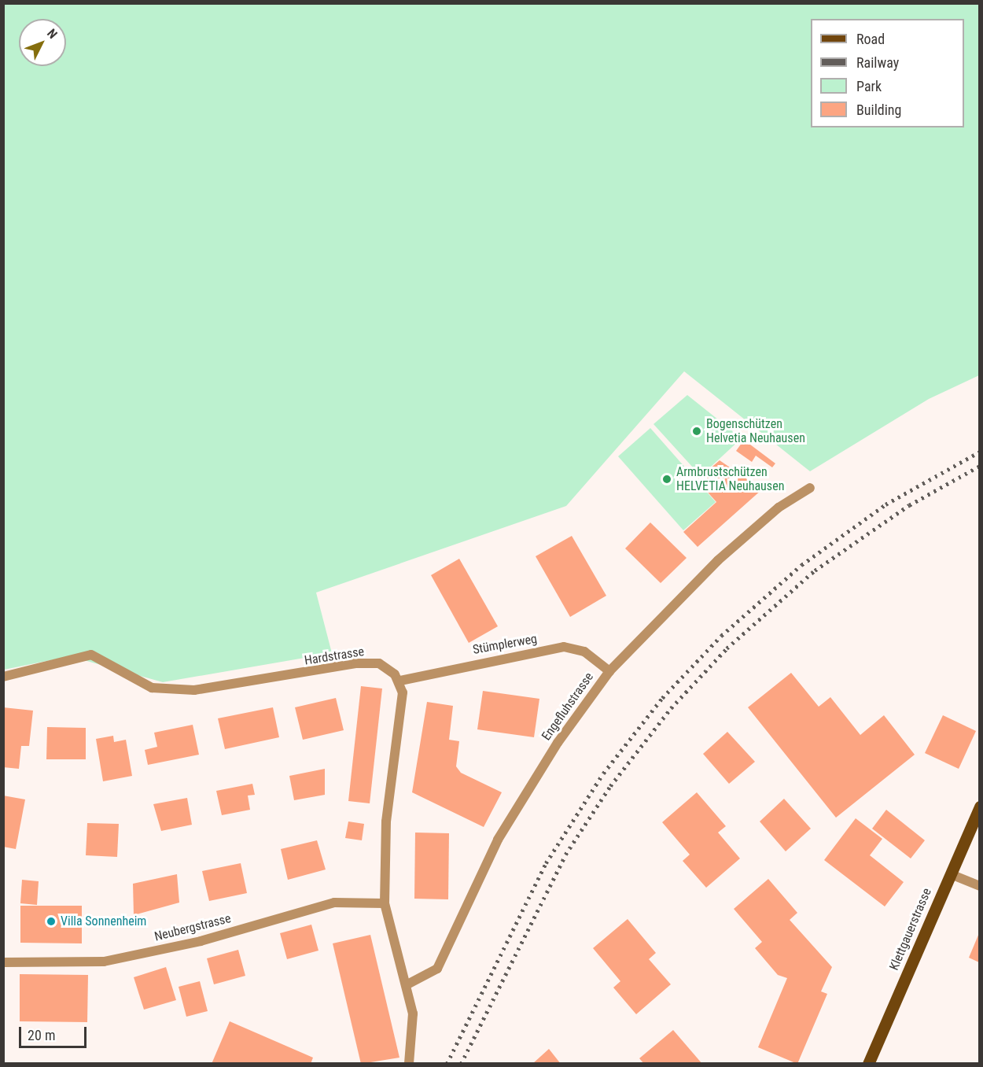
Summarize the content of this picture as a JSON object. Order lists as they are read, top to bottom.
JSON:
{
  "streets": {
    "main road": ["Klettgauerstrasse"],
    "street": [
      "Stümplerweg",
      "Hardstrasse",
      "Engefluhstrasse",
      "Neubergstrasse"
    ]
  },
  "crossings": [
    ["Stümplerweg", "Hardstrasse"],
    ["Stümplerweg", "Engefluhstrasse"]
  ],
  "places": ["Bogenschützen Helvetia Neuhausen", "Armbrustschützen HELVETIA Neuhausen", "Villa Sonnenheim"],
  "legend": [
    "Road",
    "Railway",
    "Park",
    "Building"
  ],
  "scale_bar": "20 m",
  "north": "top right"
}
